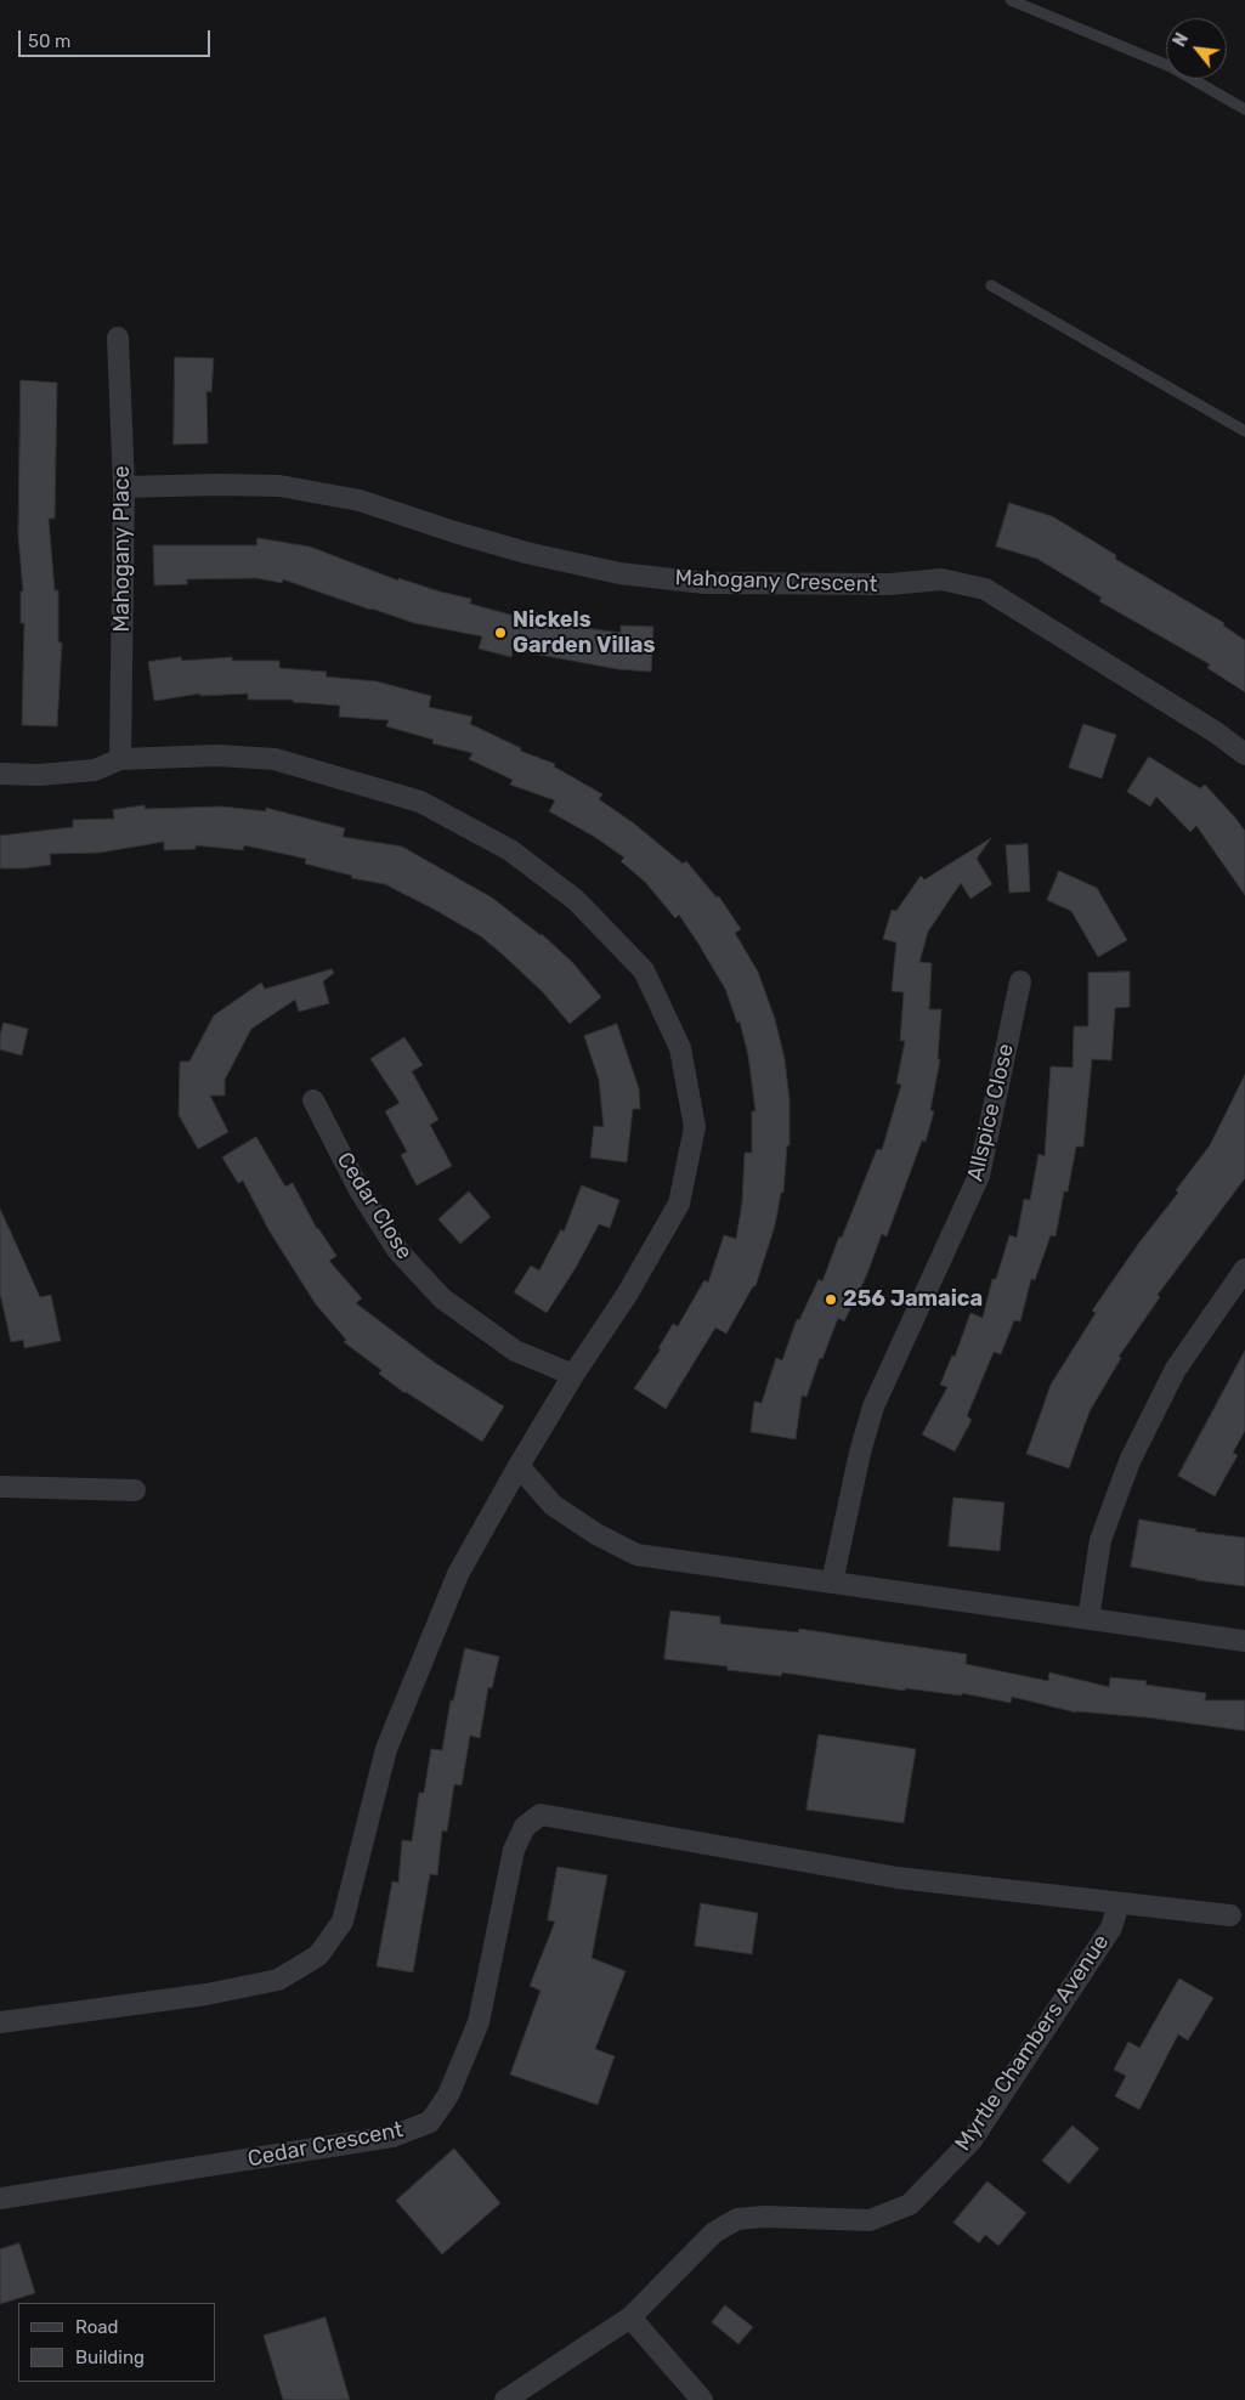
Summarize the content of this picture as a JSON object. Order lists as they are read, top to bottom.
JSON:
{
  "streets": {
    "street": [
      "Mahogany Place",
      "Mahogany Crescent",
      "Allspice Close",
      "Cedar Close",
      "Myrtle Chambers Avenue",
      "Cedar Crescent"
    ]
  },
  "crossings": [
    ["Mahogany Place", "Mahogany Crescent"],
    ["Myrtle Chambers Avenue", "Cedar Crescent"]
  ],
  "places": ["Nickels Garden Villas", "256 Jamaica"],
  "legend": ["Road", "Building"],
  "scale_bar": "50 m",
  "north": "top left"
}
